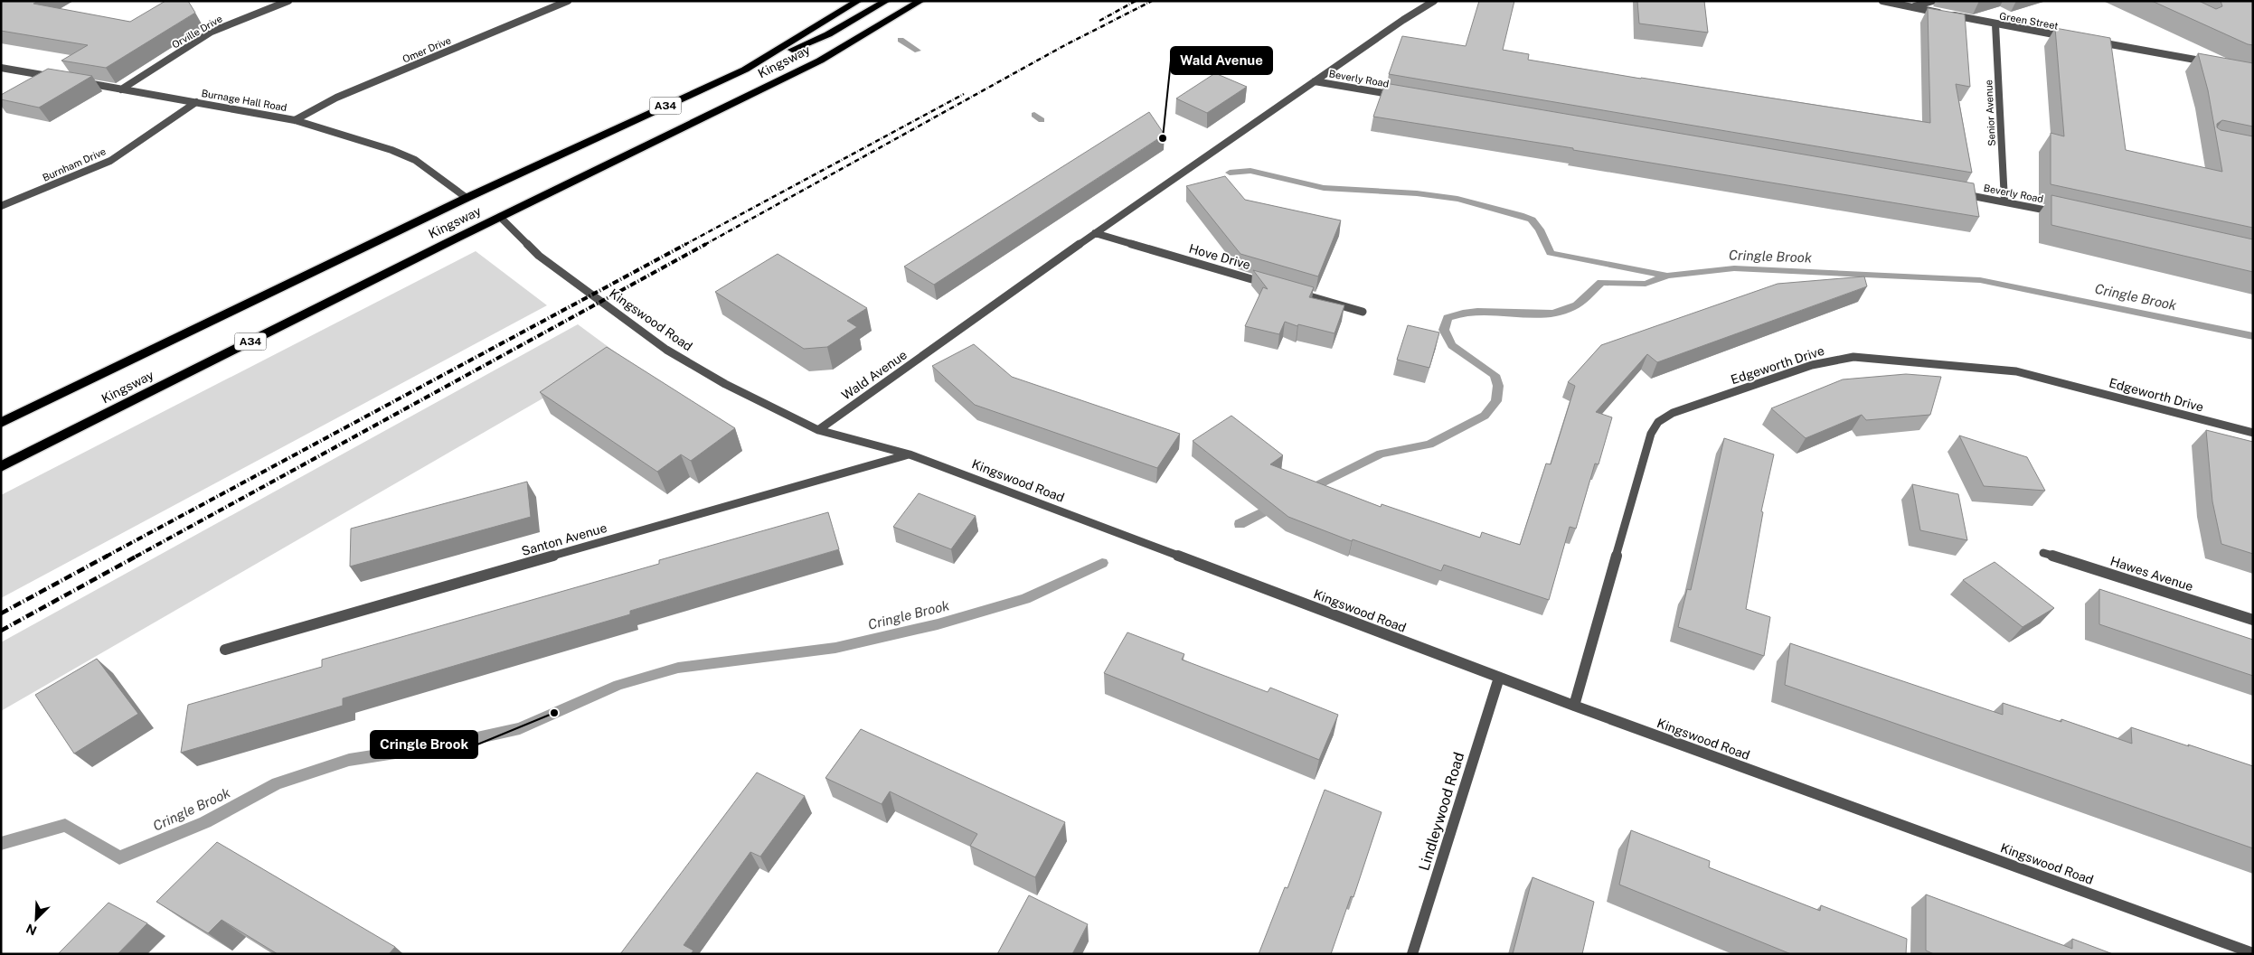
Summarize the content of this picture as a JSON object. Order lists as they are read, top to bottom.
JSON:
{
  "streets": {
    "highway": ["Kingsway", "A34"],
    "street": [
      "Green Street",
      "Orville Drive",
      "Omer Drive",
      "Beverly Road",
      "Burnage Hall Road",
      "Senior Avenue",
      "Burnham Drive",
      "Hove Drive",
      "Kingswood Road",
      "Edgeworth Drive",
      "Wald Avenue",
      "Santon Avenue",
      "Hawes Avenue",
      "Lindleywood Road"
    ]
  },
  "crossings": [
    ["Green Street", "Senior Avenue"],
    ["Orville Drive", "Burnage Hall Road"],
    ["Omer Drive", "Burnage Hall Road"],
    ["Kingsway", "Burnage Hall Road"],
    ["Kingsway", "Kingswood Road"],
    ["Beverly Road", "Senior Avenue"],
    ["Beverly Road", "Wald Avenue"],
    ["Burnage Hall Road", "Burnham Drive"],
    ["Hove Drive", "Wald Avenue"],
    ["Kingswood Road", "Edgeworth Drive"],
    ["Kingswood Road", "Wald Avenue"],
    ["Kingswood Road", "Santon Avenue"],
    ["Kingswood Road", "Lindleywood Road"]
  ],
  "water": ["Cringle Brook"],
  "places": ["Wald Avenue", "Cringle Brook"],
  "north": "bottom left"
}
